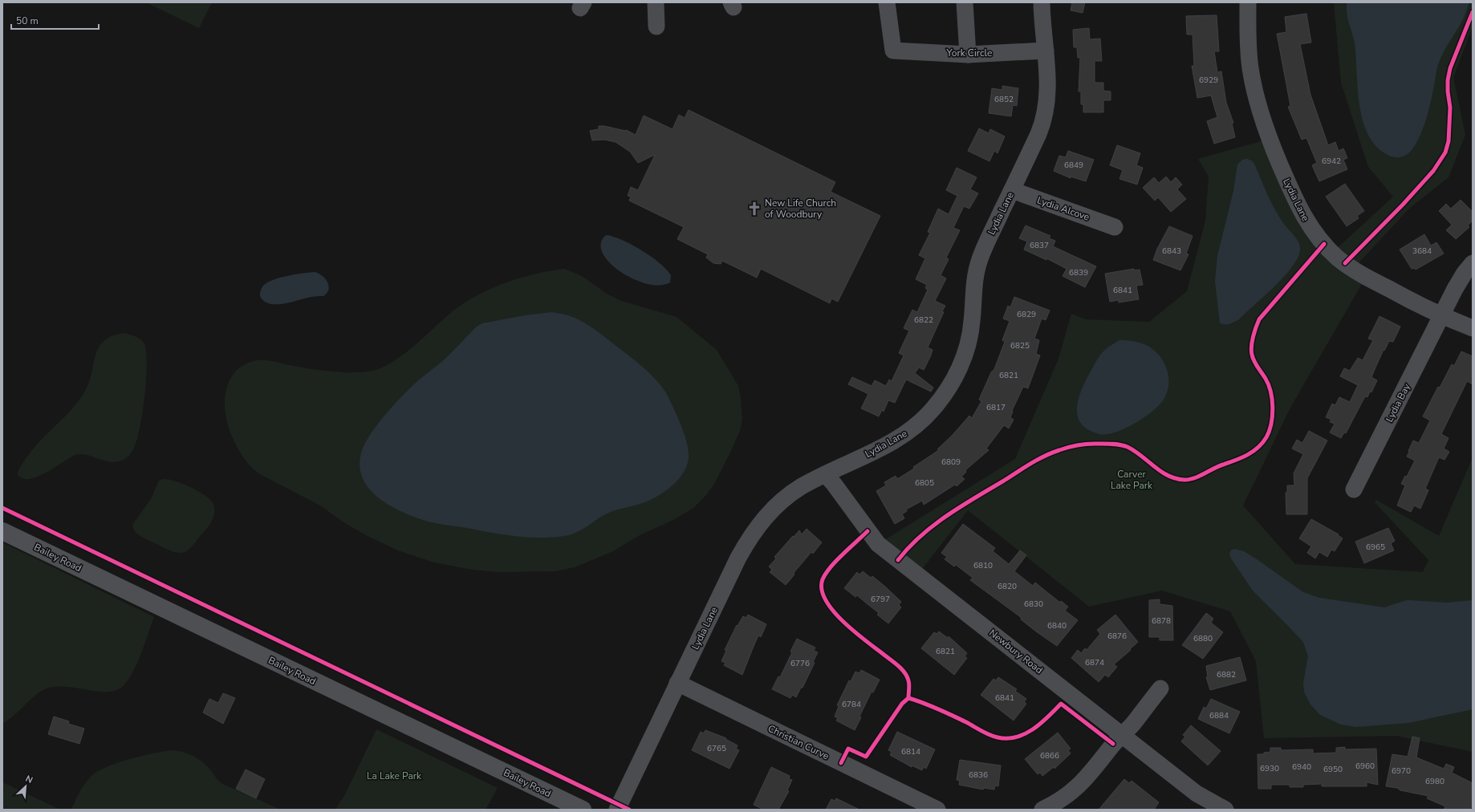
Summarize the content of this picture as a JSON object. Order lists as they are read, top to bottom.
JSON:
{
  "streets": {
    "main road": ["Bailey Road"],
    "street": [
      "York Circle",
      "Lydia Lane",
      "Lydia Alcove",
      "Lydia Bay",
      "Newbury Road",
      "Christian Curve"
    ]
  },
  "crossings": [
    ["York Circle", "Lydia Lane"],
    ["Lydia Lane", "Lydia Alcove"],
    ["Lydia Lane", "Lydia Bay"],
    ["Lydia Lane", "Newbury Road"],
    ["Lydia Lane", "Christian Curve"]
  ],
  "parks": ["Carver Lake Park", "La Lake Park"],
  "places": {
    "church": ["New Life Church of Woodbury"]
  },
  "house_numbers": [
    "6929",
    "6852",
    "6942",
    "6849",
    "6837",
    "6843",
    "3684",
    "6839",
    "6841",
    "6829",
    "6822",
    "6825",
    "6821",
    "6817",
    "6809",
    "6805",
    "6965",
    "6810",
    "6820",
    "6797",
    "6830",
    "6878",
    "6840",
    "6876",
    "6880",
    "6821",
    "6874",
    "6776",
    "6882",
    "6841",
    "6784",
    "6884",
    "6765",
    "6814",
    "6866",
    "6960",
    "6940",
    "6930",
    "6950",
    "6970",
    "6836",
    "6980"
  ],
  "scale_bar": "50 m",
  "north": "top right"
}
